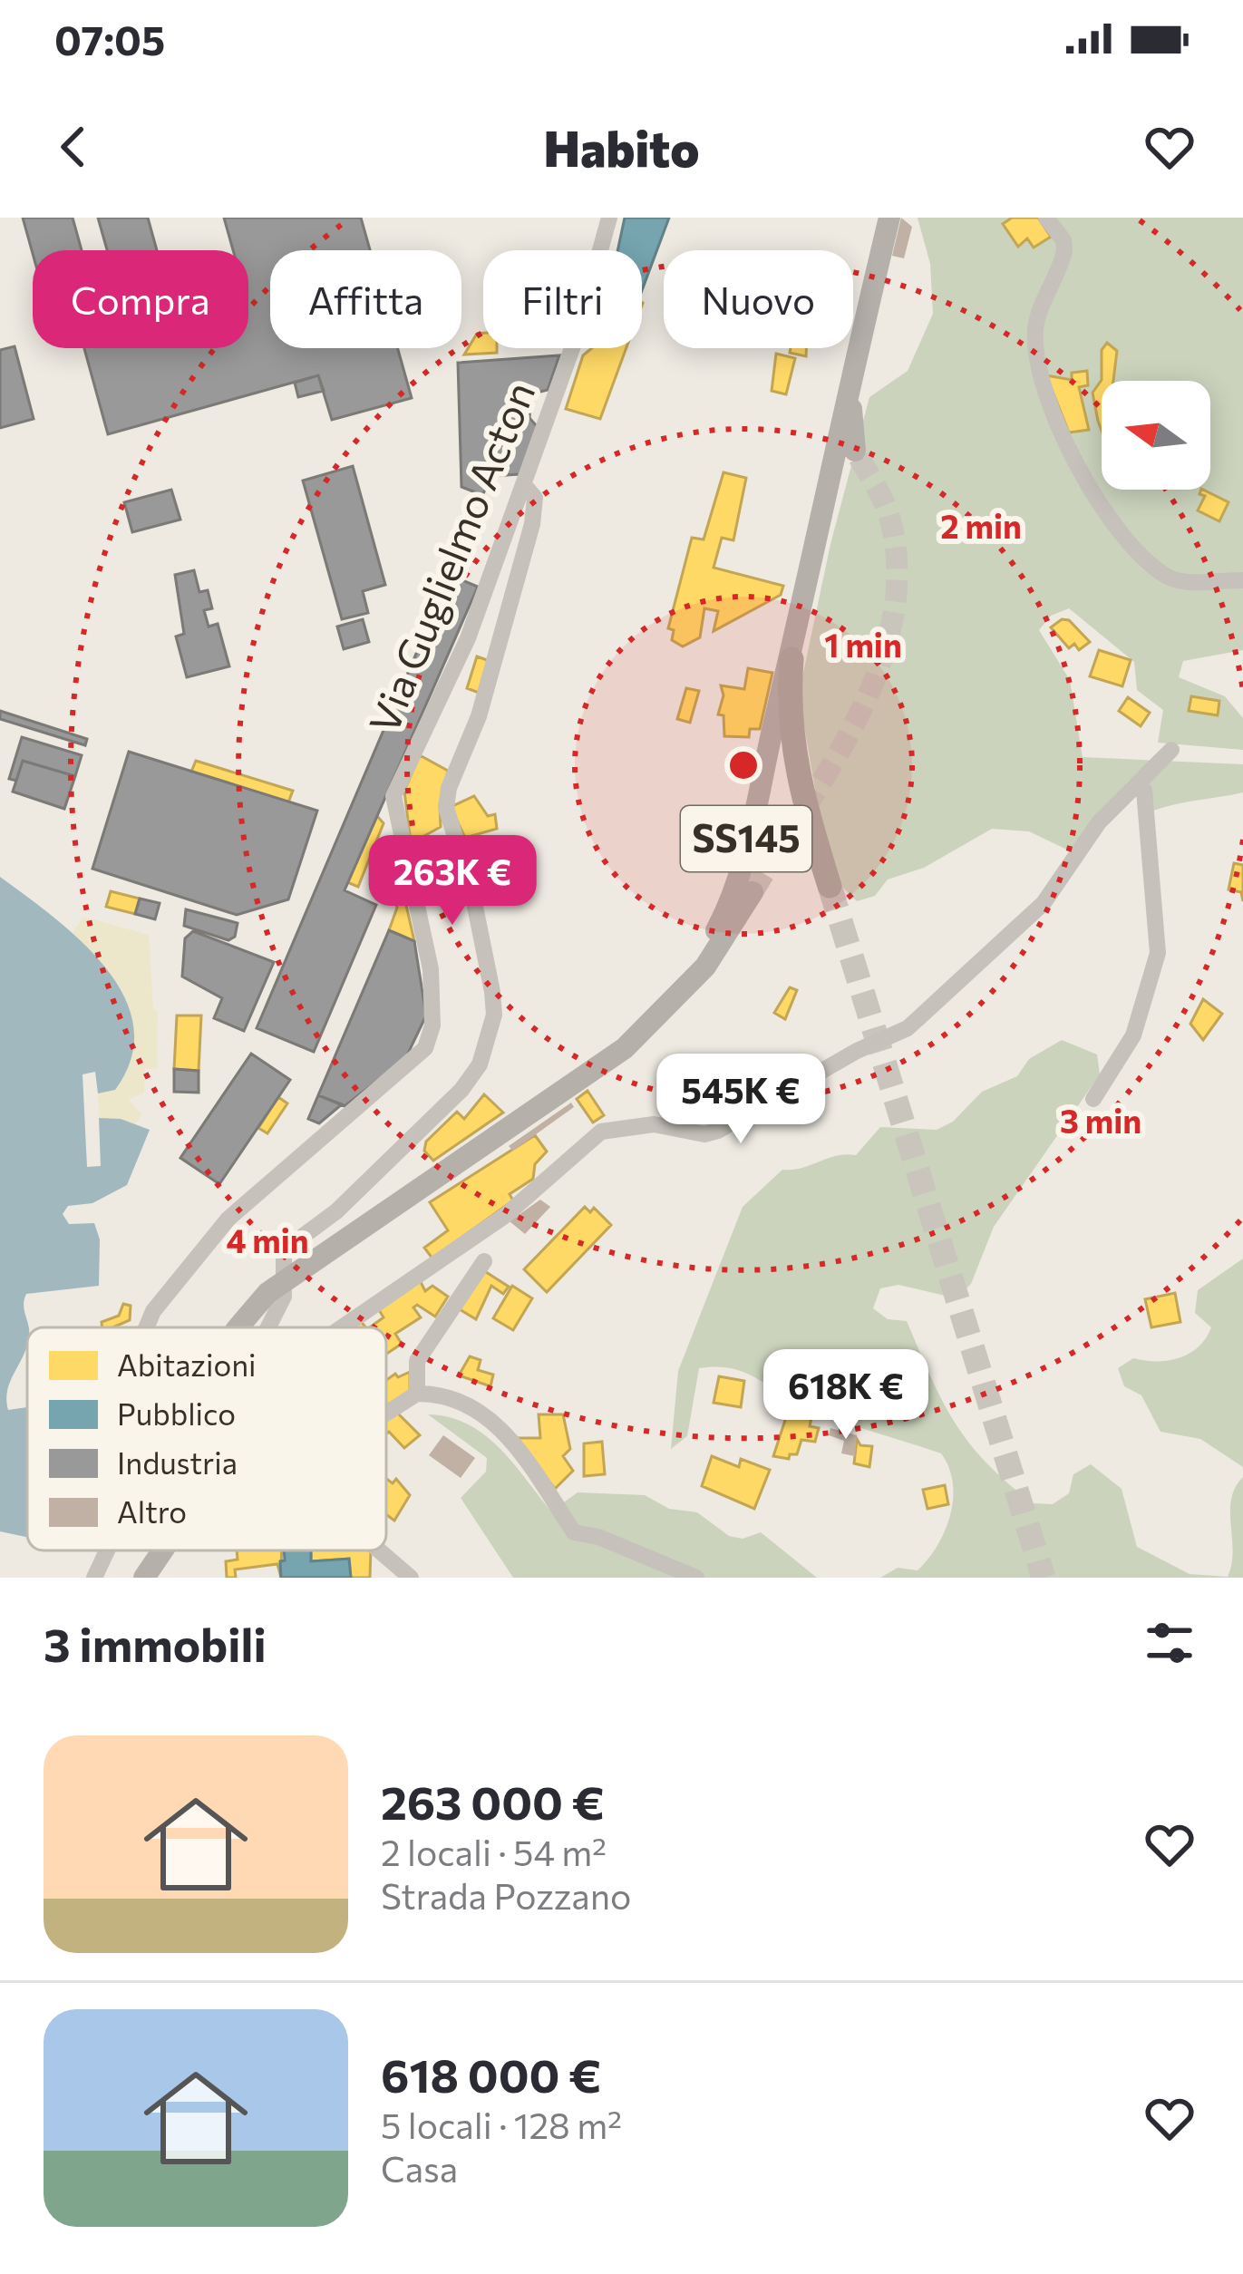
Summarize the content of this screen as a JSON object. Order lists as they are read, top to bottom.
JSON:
{
  "streets": {
    "main road": ["SS145"],
    "street": ["Via Guglielmo Acton"]
  },
  "legend": [
    "Abitazioni",
    "Pubblico",
    "Industria",
    "Altro"
  ],
  "north": "left",
  "page": {
    "status": "07:05",
    "header": "Habito",
    "chip": [
      "Compra",
      "Affitta",
      "Filtri",
      "Nuovo"
    ],
    "price": ["263K €", "545K €", "618K €"],
    "heading": "3 immobili",
    "list": [
      {
        "name": "263 000 €",
        "note": "2 locali · 54 m² · Strada Pozzano"
      },
      {
        "name": "618 000 €",
        "note": "5 locali · 128 m² · Casa"
      }
    ]
  },
  "rings": [
    "2 min",
    "1 min",
    "3 min",
    "4 min"
  ]
}
